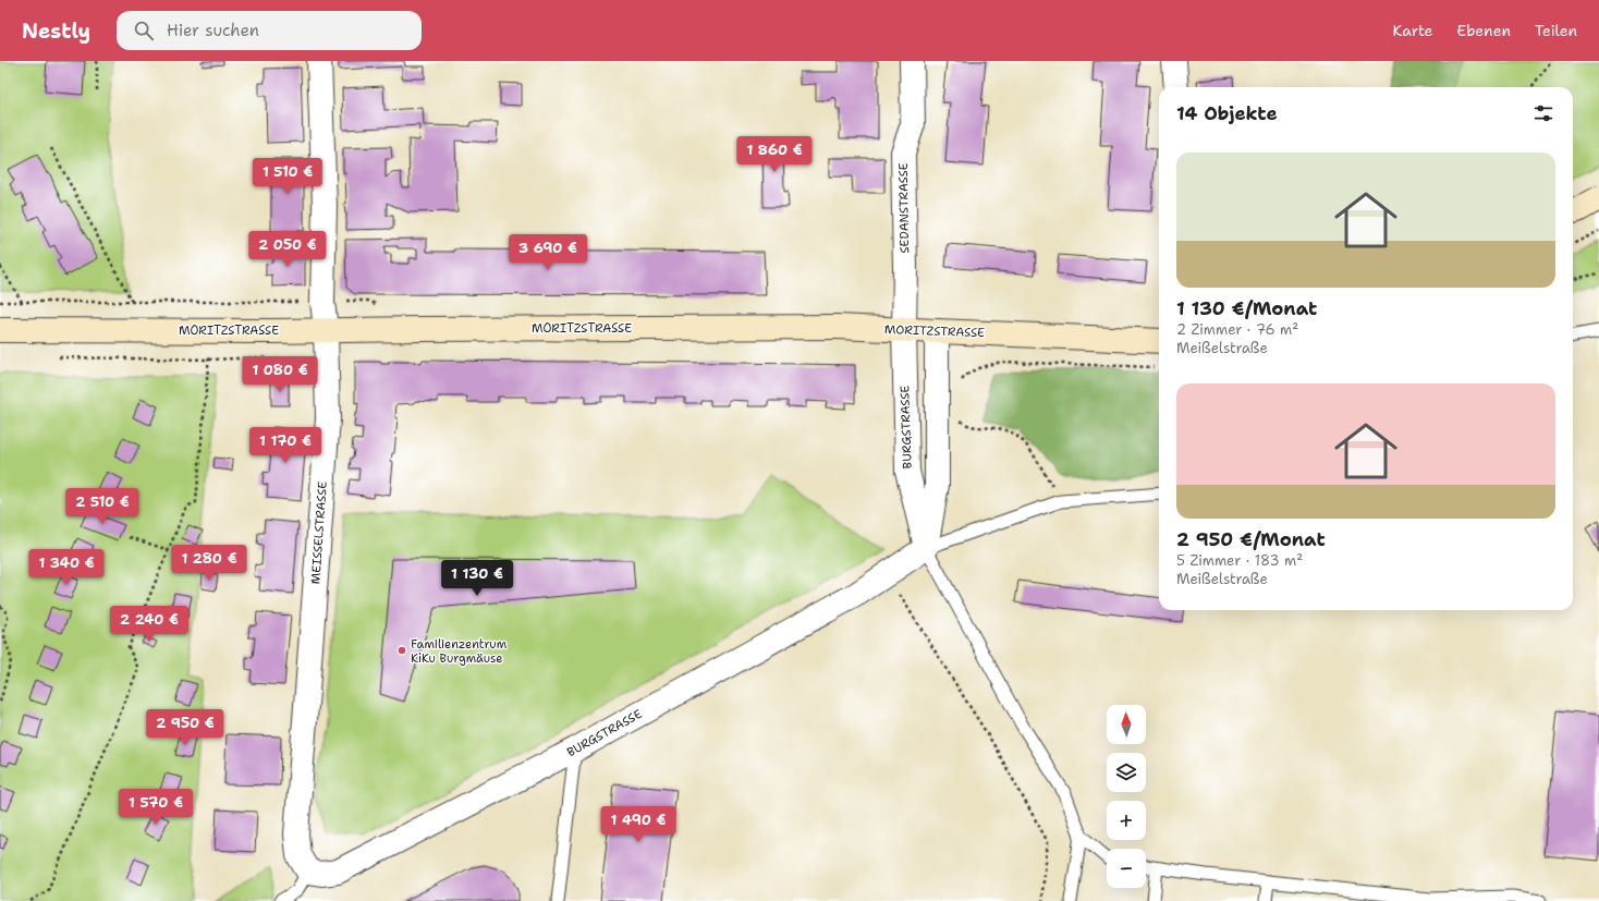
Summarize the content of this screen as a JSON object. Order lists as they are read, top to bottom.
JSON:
{
  "streets": {
    "main road": ["MORITZSTRASSE"],
    "street": ["SEDANSTRASSE", "BURGSTRASSE", "MEISSELSTRASSE"]
  },
  "crossings": [
    ["SEDANSTRASSE", "MORITZSTRASSE"],
    ["SEDANSTRASSE", "BURGSTRASSE"],
    ["MORITZSTRASSE", "BURGSTRASSE"],
    ["MORITZSTRASSE", "MEISSELSTRASSE"],
    ["BURGSTRASSE", "MEISSELSTRASSE"]
  ],
  "places": ["Familienzentrum KiKu Burgmäuse"],
  "north": "top",
  "page": {
    "header": "Nestly",
    "search": "Hier suchen",
    "nav": ["Karte", "Ebenen", "Teilen"],
    "heading": "14 Objekte",
    "price": [
      "1 860 €",
      "1 510 €",
      "2 050 €",
      "3 690 €",
      "1 080 €",
      "1 170 €",
      "2 510 €",
      "1 280 €",
      "1 340 €",
      "1 130 €",
      "2 240 €",
      "2 950 €",
      "1 570 €",
      "1 490 €"
    ],
    "list": [
      {
        "name": "1 130 €/Monat",
        "note": "2 Zimmer · 76 m² · Meißelstraße"
      },
      {
        "name": "2 950 €/Monat",
        "note": "5 Zimmer · 183 m² · Meißelstraße"
      }
    ],
    "map_buttons": ["+", "−"]
  }
}
